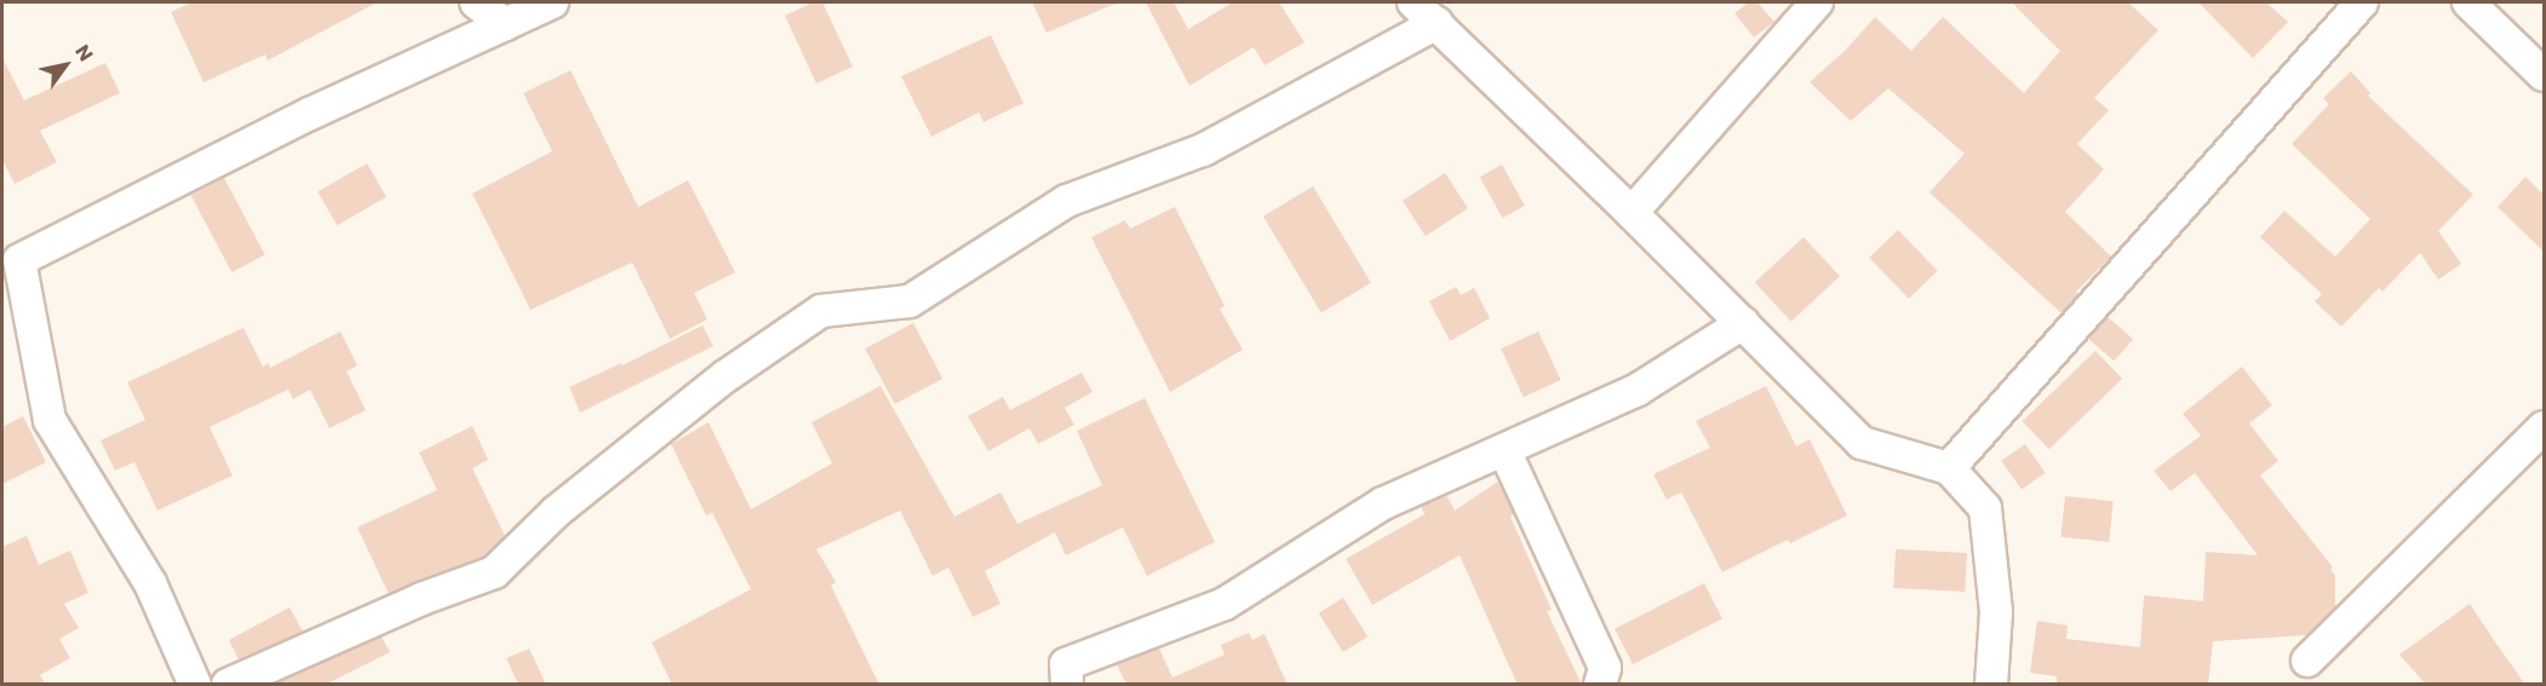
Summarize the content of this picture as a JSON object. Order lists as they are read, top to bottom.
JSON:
{
  "north": "top right"
}
